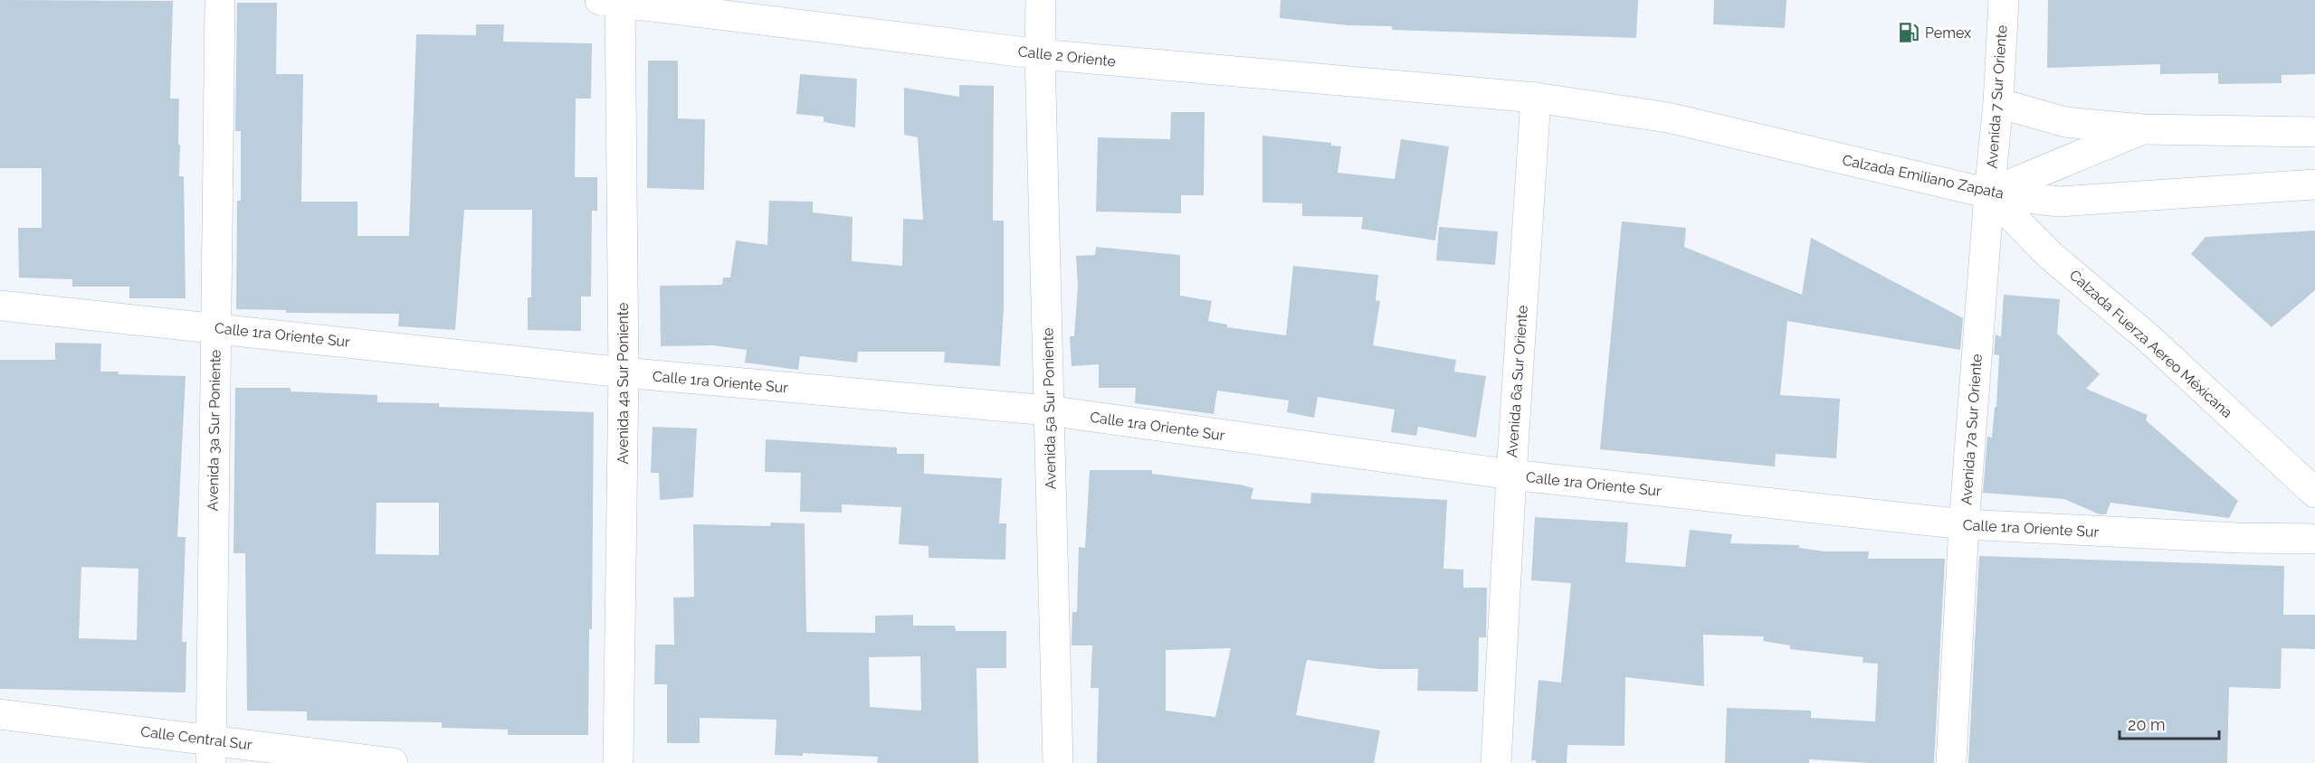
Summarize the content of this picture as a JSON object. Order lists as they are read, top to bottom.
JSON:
{
  "streets": {
    "street": [
      "Calle 2 Oriente",
      "Avenida 7 Sur Oriente",
      "Calzada Emiliano Zapata",
      "Calle 1ra Oriente Sur",
      "Calzada Fuerza Aereo Méxicana",
      "Avenida 6a Sur Oriente",
      "Avenida 4a Sur Poniente",
      "Avenida 5a Sur Poniente",
      "Avenida 7a Sur Oriente",
      "Avenida 3a Sur Poniente",
      "Calle Central Sur"
    ]
  },
  "crossings": [
    ["Calle 2 Oriente", "Calzada Emiliano Zapata"],
    ["Calle 2 Oriente", "Avenida 6a Sur Oriente"],
    ["Calle 2 Oriente", "Avenida 4a Sur Poniente"],
    ["Calle 2 Oriente", "Avenida 5a Sur Poniente"],
    ["Avenida 7 Sur Oriente", "Calzada Emiliano Zapata"],
    ["Avenida 7 Sur Oriente", "Calzada Fuerza Aereo Méxicana"],
    ["Avenida 7 Sur Oriente", "Avenida 7a Sur Oriente"],
    ["Calzada Emiliano Zapata", "Calzada Fuerza Aereo Méxicana"],
    ["Calzada Emiliano Zapata", "Avenida 6a Sur Oriente"],
    ["Calzada Emiliano Zapata", "Avenida 7a Sur Oriente"],
    ["Calle 1ra Oriente Sur", "Avenida 6a Sur Oriente"],
    ["Calle 1ra Oriente Sur", "Avenida 4a Sur Poniente"],
    ["Calle 1ra Oriente Sur", "Avenida 5a Sur Poniente"],
    ["Calle 1ra Oriente Sur", "Avenida 7a Sur Oriente"],
    ["Calle 1ra Oriente Sur", "Avenida 3a Sur Poniente"],
    ["Calzada Fuerza Aereo Méxicana", "Avenida 7a Sur Oriente"],
    ["Avenida 3a Sur Poniente", "Calle Central Sur"]
  ],
  "places": {
    "fuel station": ["Pemex"]
  },
  "scale_bar": "20 m"
}
